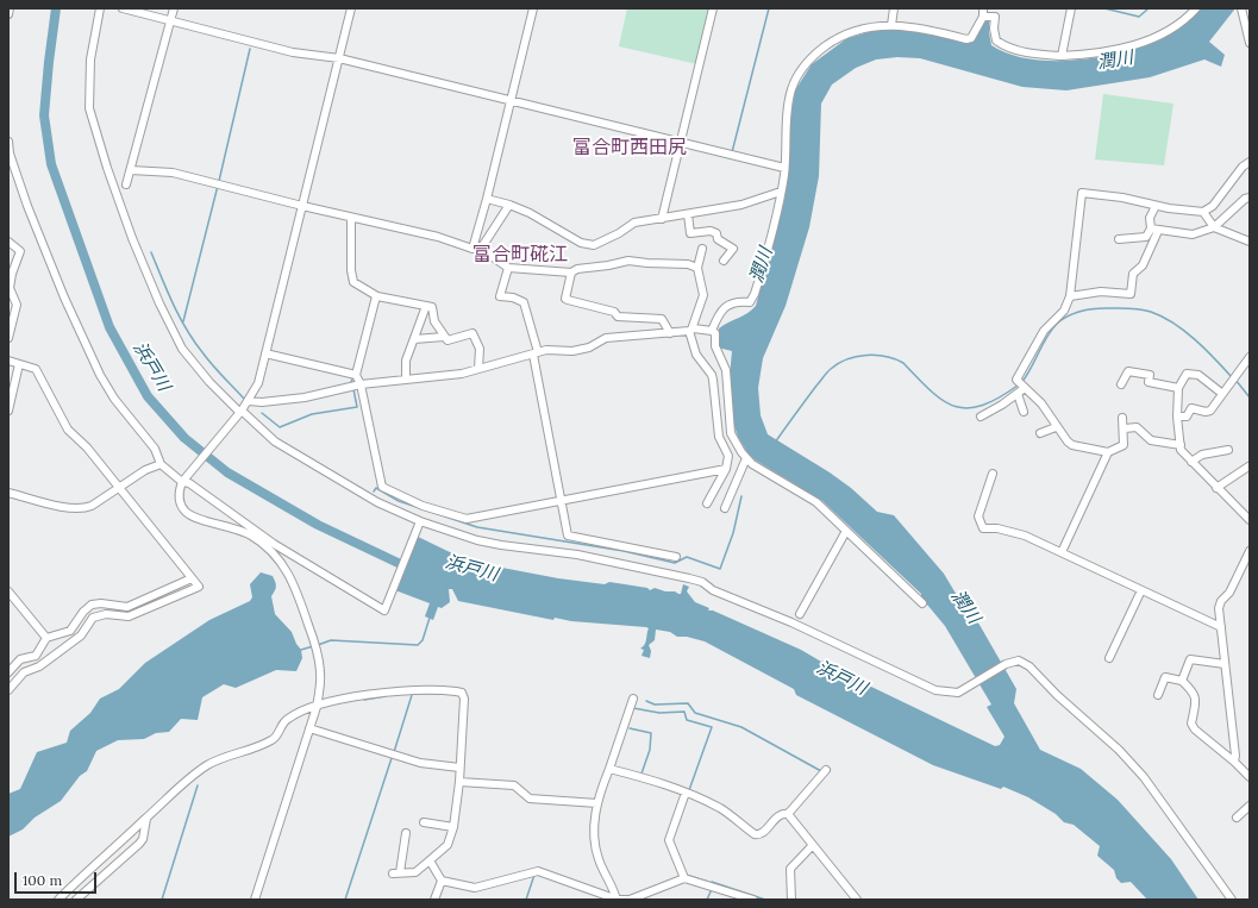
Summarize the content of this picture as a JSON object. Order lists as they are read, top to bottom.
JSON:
{
  "districts": ["富合町西田尻", "富合町硴江"],
  "water": ["潤川", "浜戸川"],
  "scale_bar": "100 m"
}
